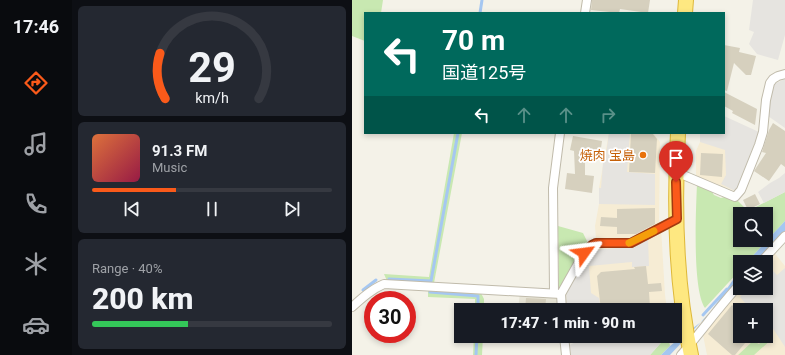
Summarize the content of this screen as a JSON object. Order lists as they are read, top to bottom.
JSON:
{
  "places": ["焼肉 宝島"],
  "page": {
    "tabs": "17:46",
    "turn": ["70 m", "国道125号"],
    "song": ["91.3 FM", "Music"],
    "map_buttons": "+",
    "tile": ["Range · 40%", "200 km"],
    "limit": "30",
    "trip": "17:47 · 1 min · 90 m",
    "gauge": ["29", "km/h"]
  }
}
